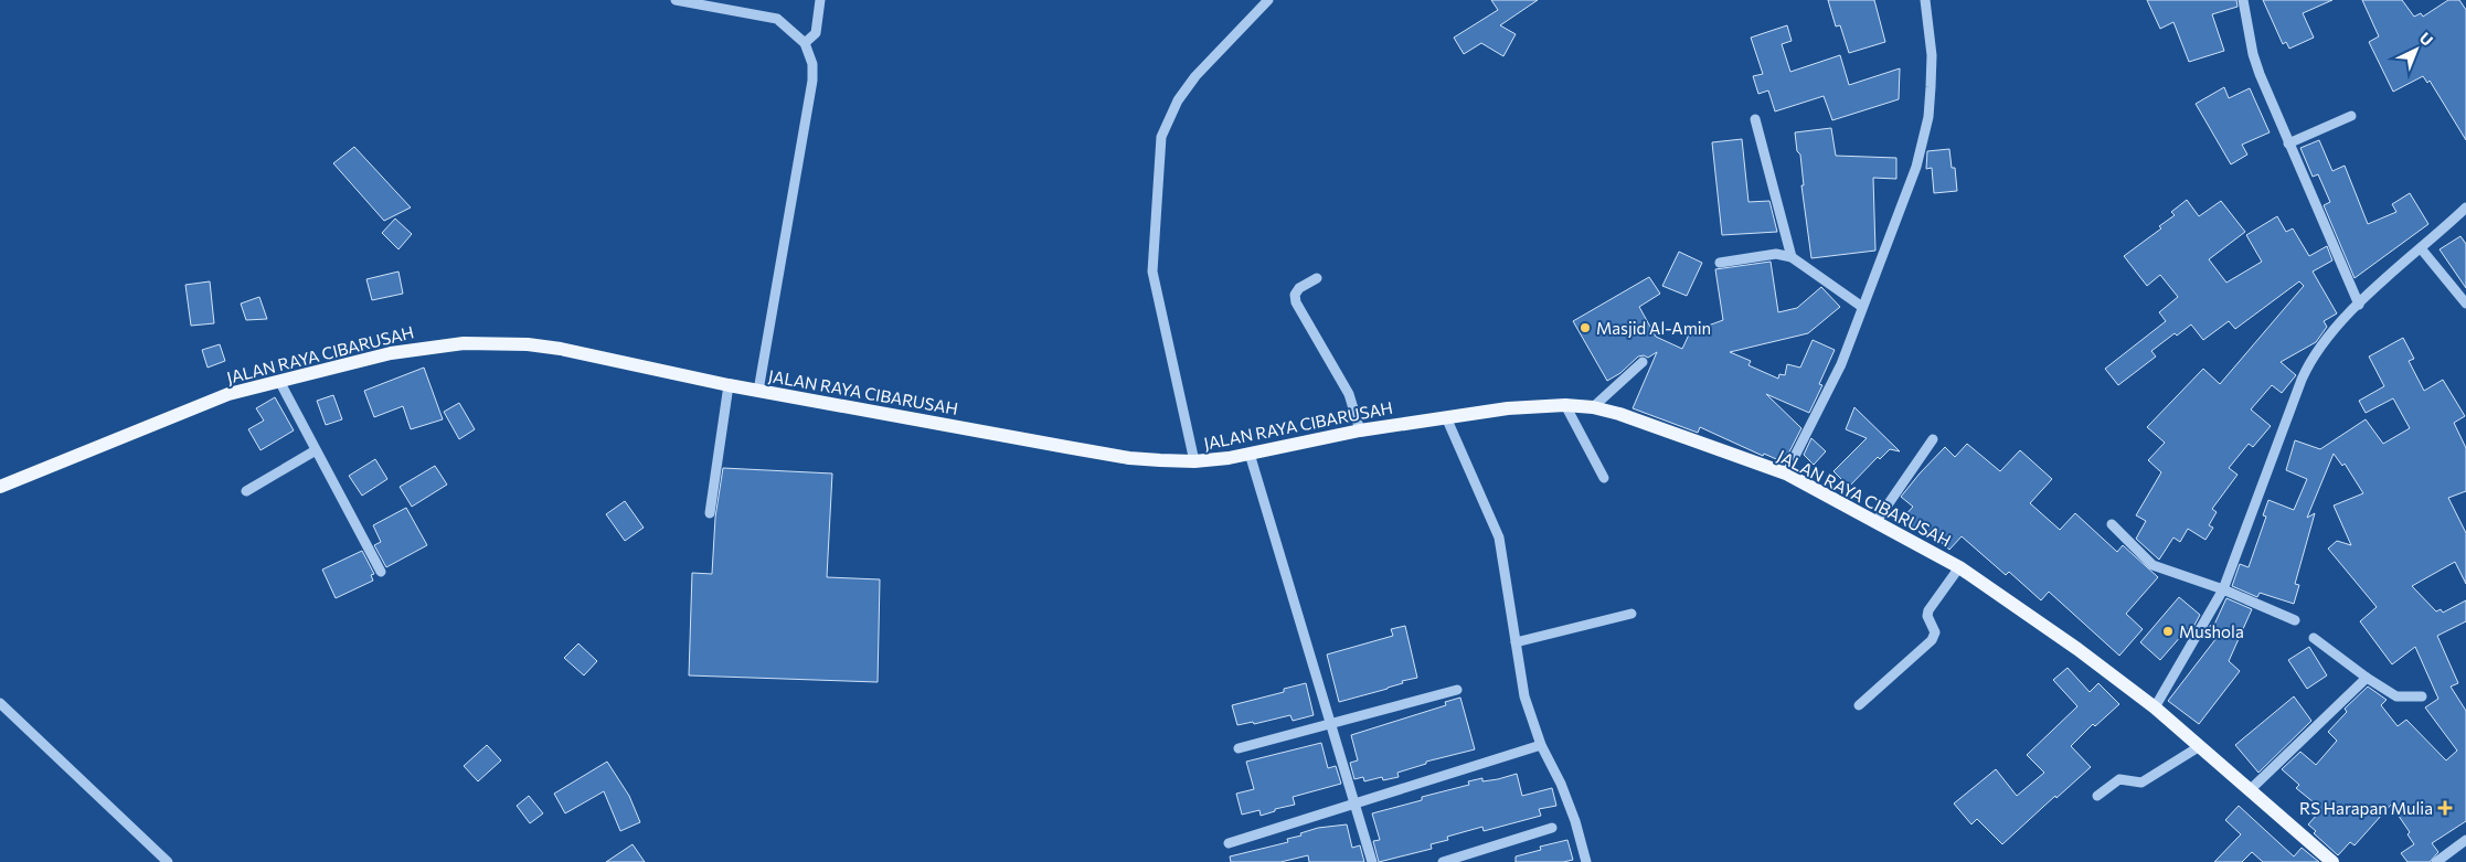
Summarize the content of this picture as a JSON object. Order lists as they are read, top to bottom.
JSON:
{
  "streets": {
    "main road": ["JALAN RAYA CIBARUSAH"]
  },
  "places": {
    "other": ["Masjid Al-Amin", "Mushola"],
    "health": ["RS Harapan Mulia"]
  },
  "north": "top right"
}
